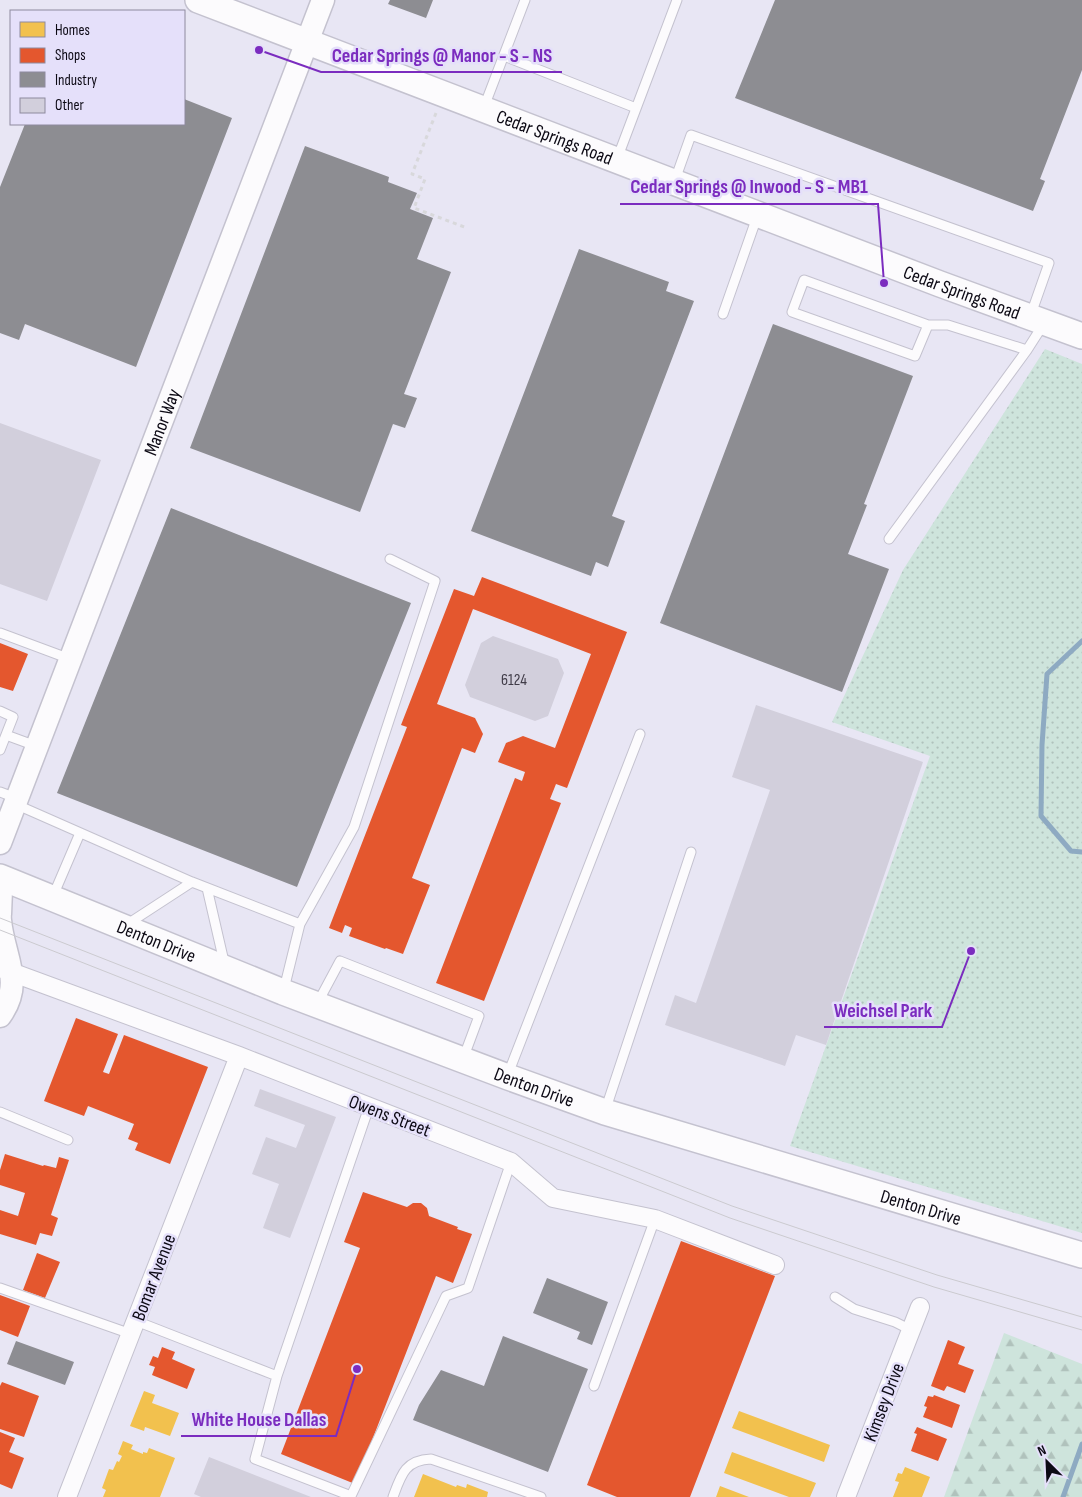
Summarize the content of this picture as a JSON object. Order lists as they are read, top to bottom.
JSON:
{
  "streets": {
    "main road": ["Cedar Springs Road", "Denton Drive"],
    "street": [
      "Manor Way",
      "Owens Street",
      "Bomar Avenue",
      "Kimsey Drive"
    ]
  },
  "crossings": [
    ["Cedar Springs Road", "Manor Way"],
    ["Owens Street", "Bomar Avenue"]
  ],
  "places": [
    "Cedar Springs @ Manor - S - NS",
    "Cedar Springs @ Inwood - S - MB1",
    "Weichsel Park",
    "White House Dallas"
  ],
  "house_numbers": ["6124"],
  "legend": [
    "Homes",
    "Shops",
    "Industry",
    "Other"
  ],
  "north": "top left"
}
